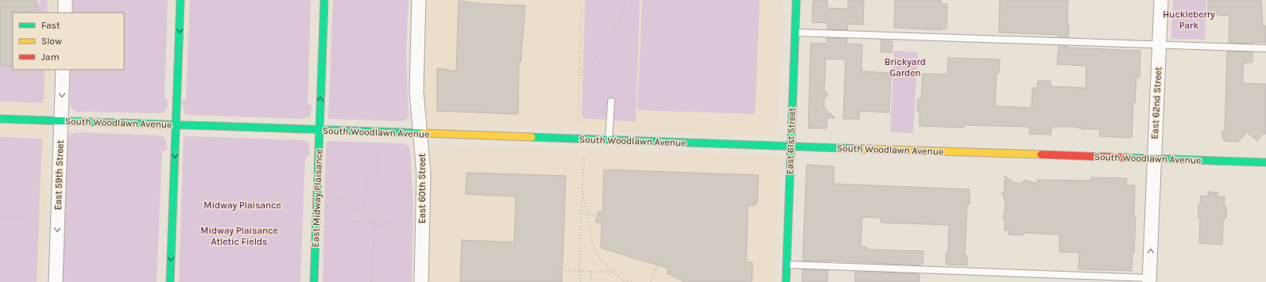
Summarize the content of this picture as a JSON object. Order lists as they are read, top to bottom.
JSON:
{
  "streets": {
    "street": [
      "East 62nd Street",
      "South Woodlawn Avenue",
      "East 61st Street",
      "East 59th Street",
      "East 60th Street",
      "East Midway Plaisance"
    ]
  },
  "crossings": [
    ["East 62nd Street", "South Woodlawn Avenue"],
    ["South Woodlawn Avenue", "East 61st Street"],
    ["South Woodlawn Avenue", "East 59th Street"],
    ["South Woodlawn Avenue", "East 60th Street"],
    ["South Woodlawn Avenue", "East Midway Plaisance"]
  ],
  "one_way": ["East 62nd Street", "East Midway Plaisance"],
  "parks": [
    "Huckleberry Park",
    "Brickyard Garden",
    "Midway Plaisance",
    "Midway Plaisance Atletic Fields"
  ],
  "legend": ["Fast", "Slow", "Jam"]
}
